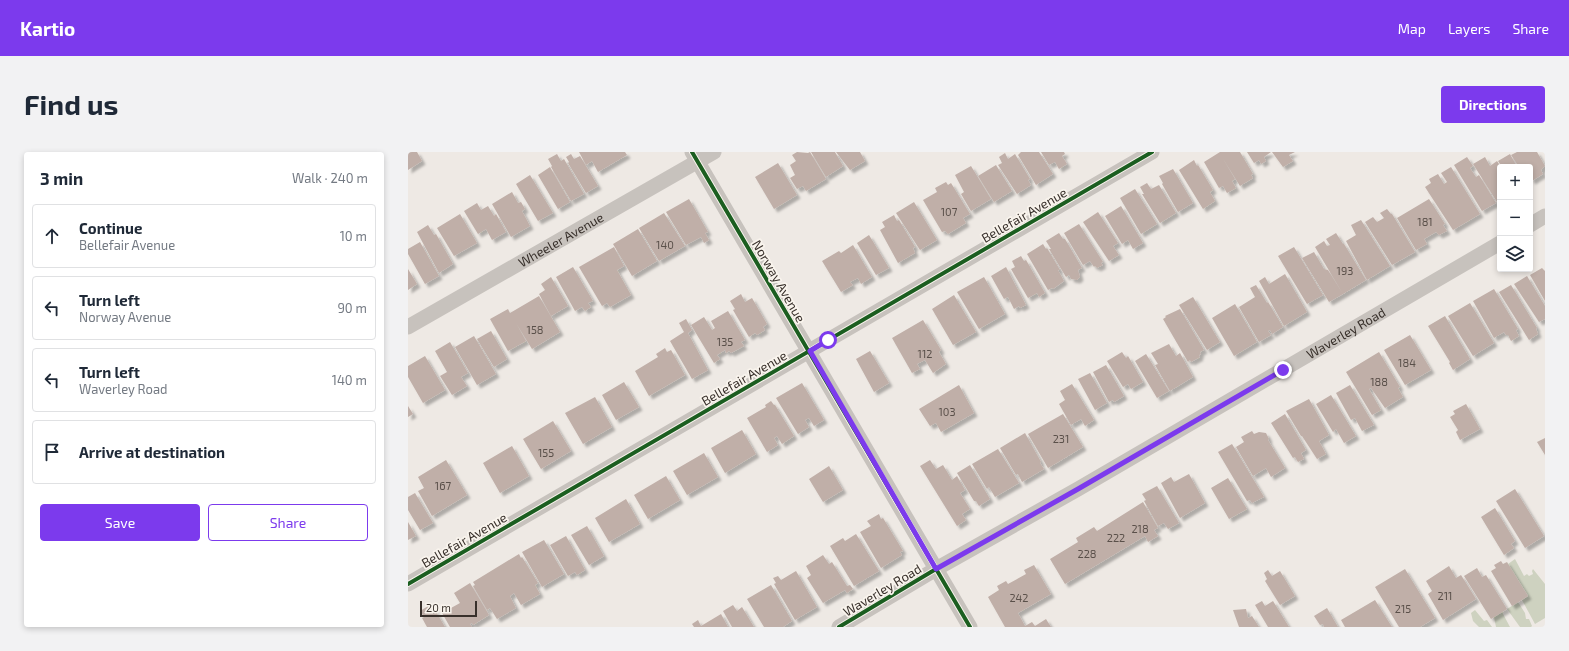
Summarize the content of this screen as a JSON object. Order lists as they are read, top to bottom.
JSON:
{
  "streets": {
    "street": [
      "Bellefair Avenue",
      "Wheeler Avenue",
      "Norway Avenue",
      "Waverley Road"
    ]
  },
  "crossings": [
    ["Bellefair Avenue", "Norway Avenue"],
    ["Wheeler Avenue", "Norway Avenue"],
    ["Norway Avenue", "Waverley Road"]
  ],
  "house_numbers": [
    "107",
    "181",
    "140",
    "193",
    "158",
    "135",
    "112",
    "184",
    "188",
    "103",
    "231",
    "155",
    "167",
    "218",
    "222",
    "228",
    "211",
    "242",
    "215"
  ],
  "scale_bar": "20 m",
  "page": {
    "header": "Kartio",
    "nav": ["Map", "Layers", "Share"],
    "buttons": [
      "Directions",
      ["Save", "Share"]
    ],
    "title": "Find us",
    "heading": ["3 min", "Walk · 240 m"],
    "map_buttons": ["+", "−"],
    "list": [
      ["Continue", "Bellefair Avenue", "10 m"],
      ["Turn left", "Norway Avenue", "90 m"],
      ["Turn left", "Waverley Road", "140 m"],
      "Arrive at destination"
    ],
    "scale": "20 m"
  }
}
